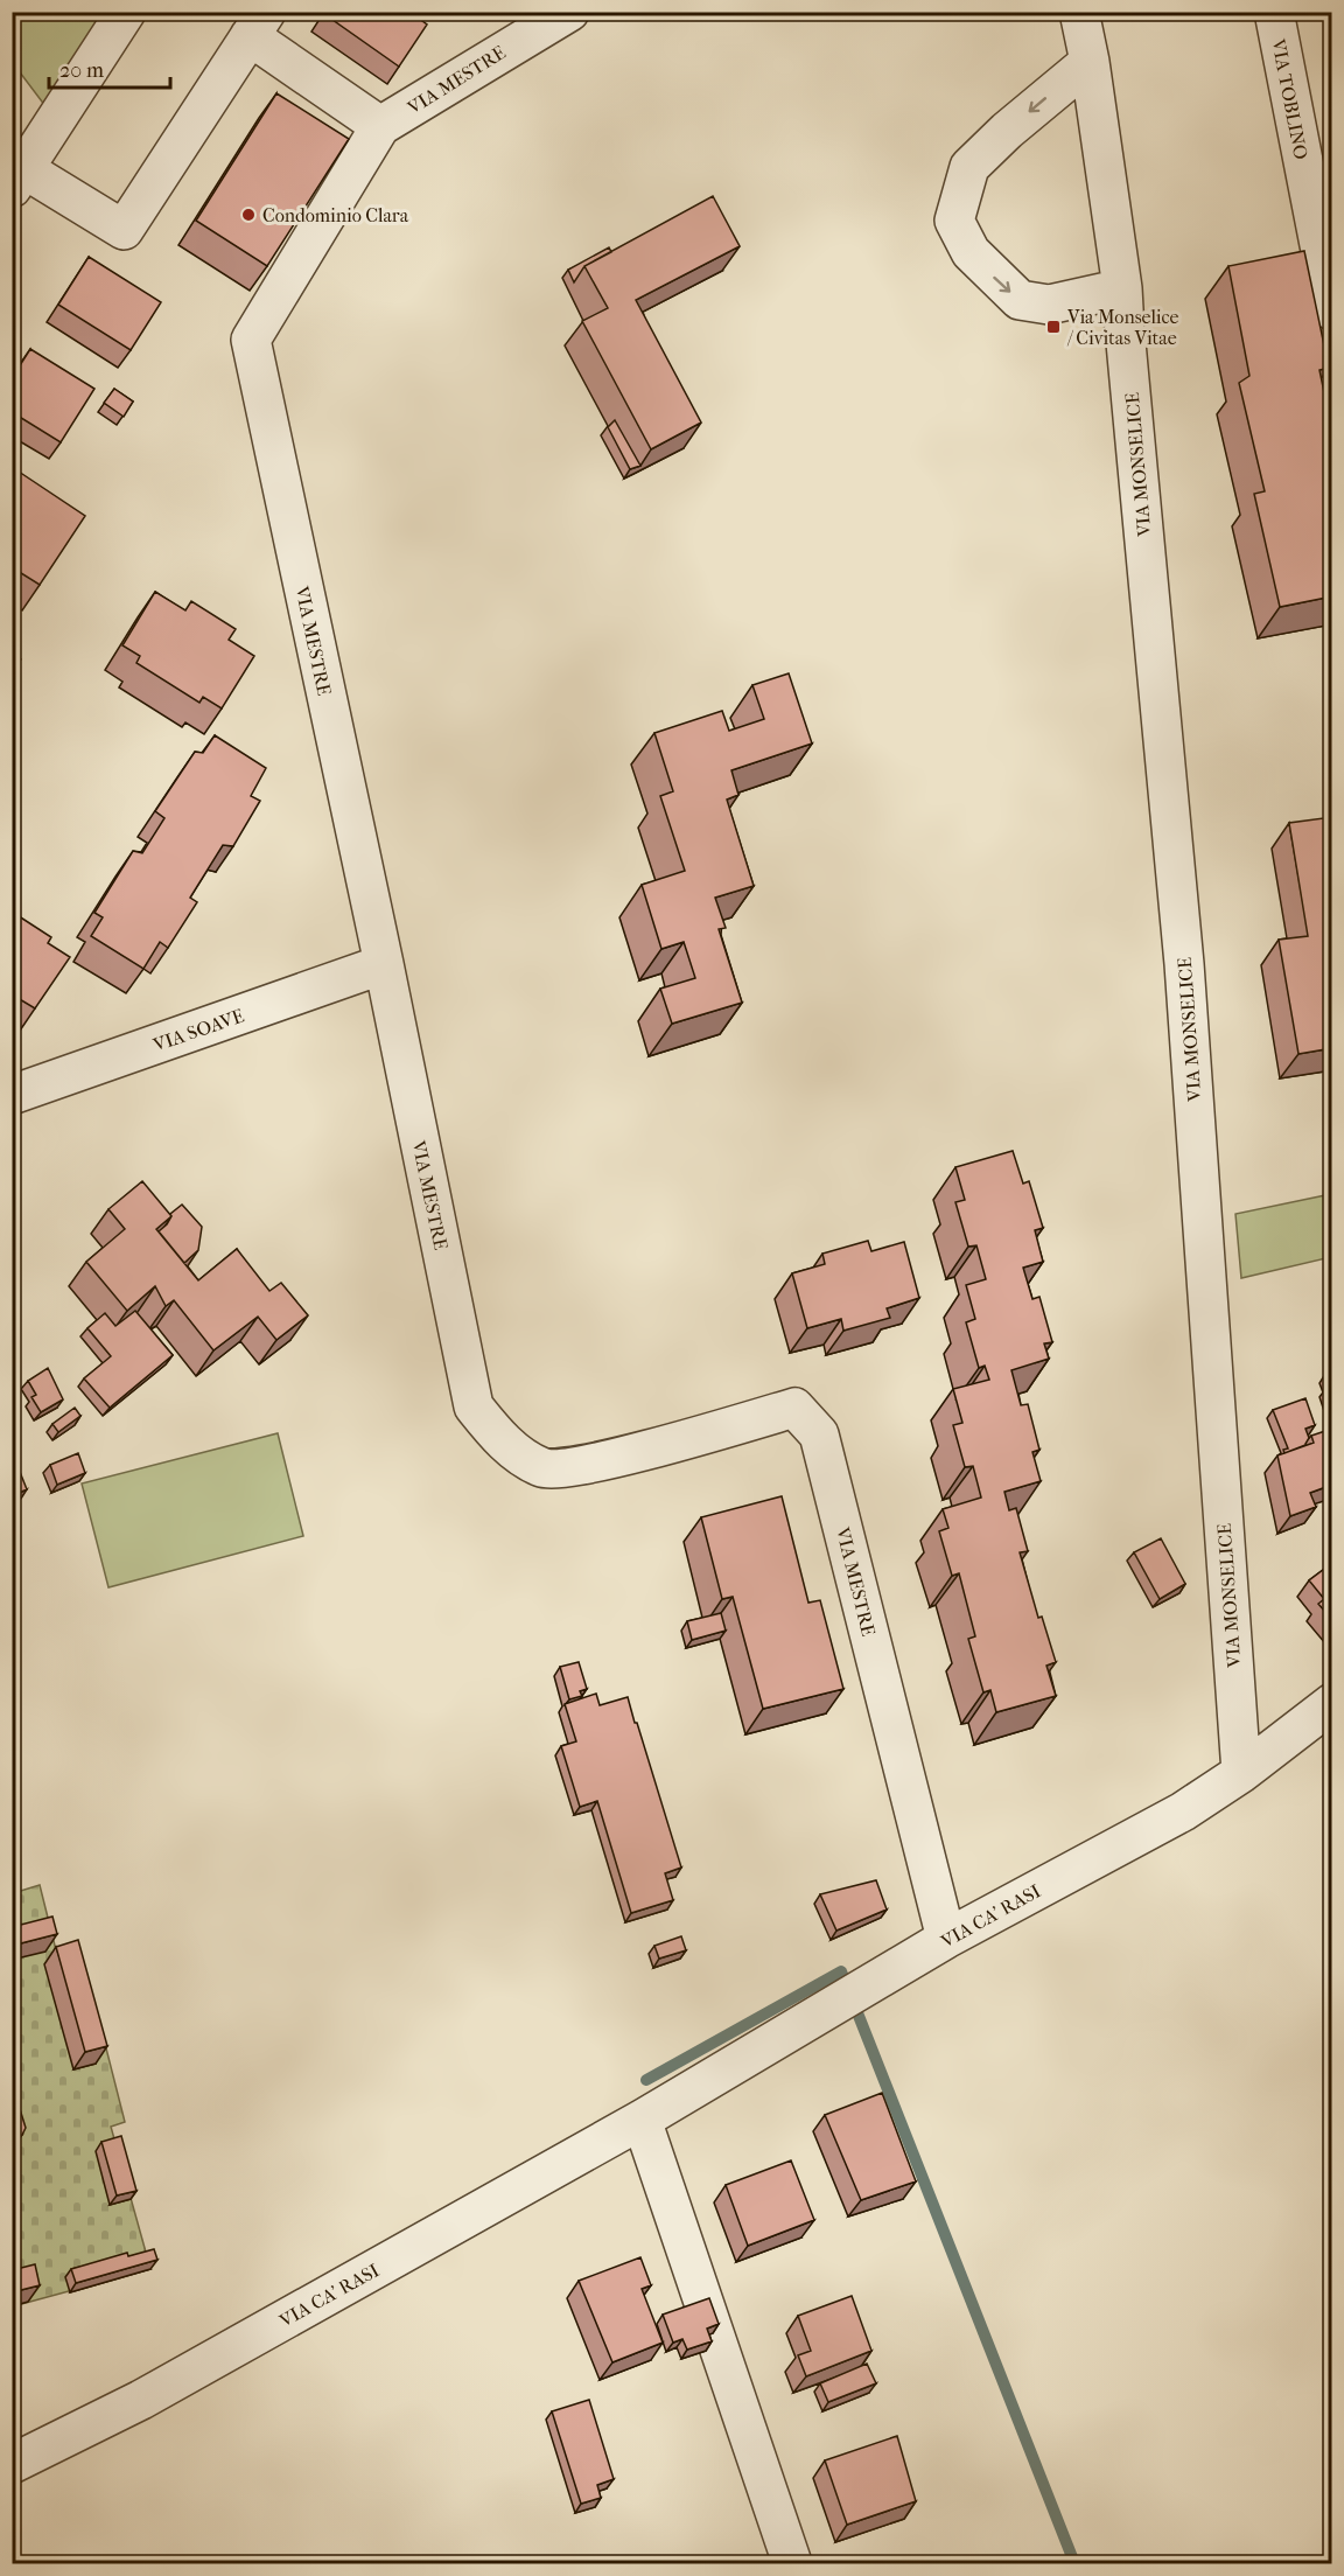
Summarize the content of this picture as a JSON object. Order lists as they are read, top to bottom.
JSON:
{
  "streets": {
    "street": [
      "VIA MESTRE",
      "VIA TOBLINO",
      "VIA MONSELICE",
      "VIA SOAVE",
      "VIA CA' RASI"
    ]
  },
  "crossings": [
    ["VIA MESTRE", "VIA SOAVE"],
    ["VIA MESTRE", "VIA CA' RASI"],
    ["VIA MONSELICE", "VIA CA' RASI"]
  ],
  "places": {
    "other": ["Condominio Clara"],
    "transit": ["Via Monselice / Civitas Vitae"]
  },
  "scale_bar": "20 m"
}
